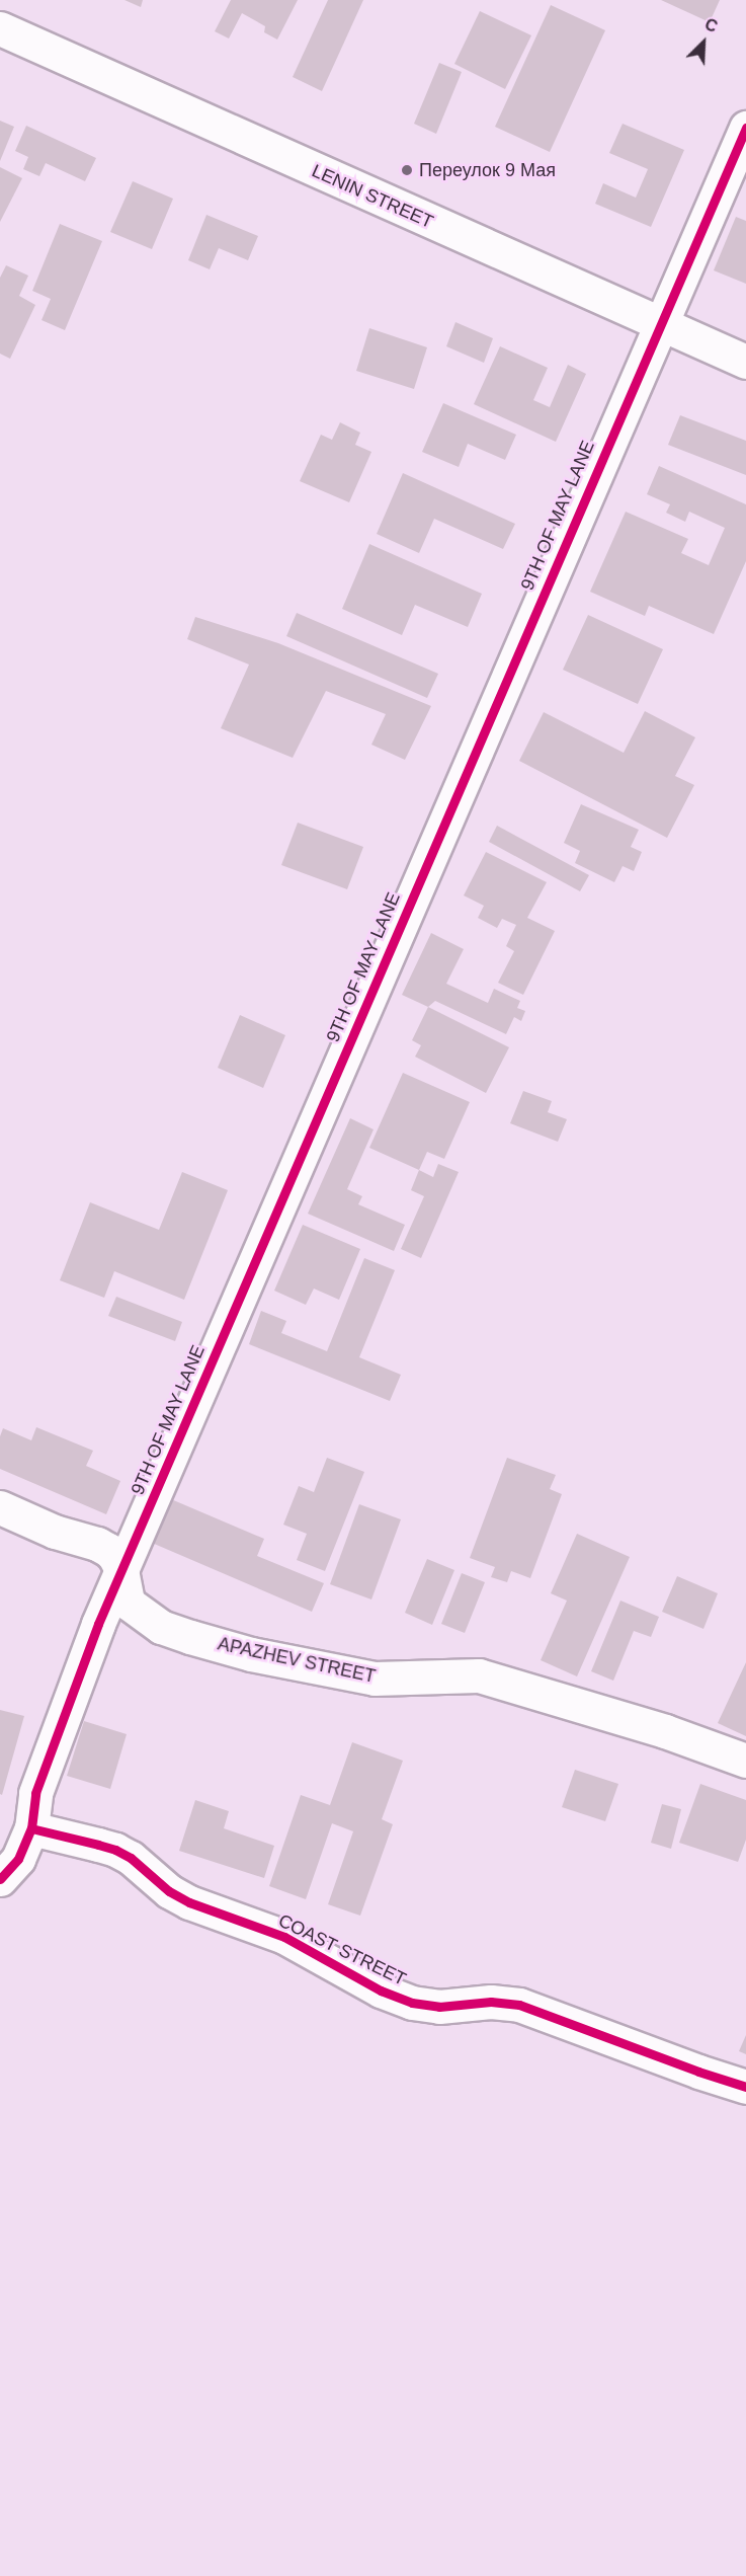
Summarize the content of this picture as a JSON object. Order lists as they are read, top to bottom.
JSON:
{
  "streets": {
    "street": [
      "LENIN STREET",
      "9TH OF MAY LANE",
      "APAZHEV STREET",
      "COAST STREET"
    ]
  },
  "crossings": [
    ["LENIN STREET", "9TH OF MAY LANE"],
    ["9TH OF MAY LANE", "APAZHEV STREET"],
    ["9TH OF MAY LANE", "COAST STREET"]
  ],
  "places": ["Переулок 9 Мая"],
  "north": "top right"
}
